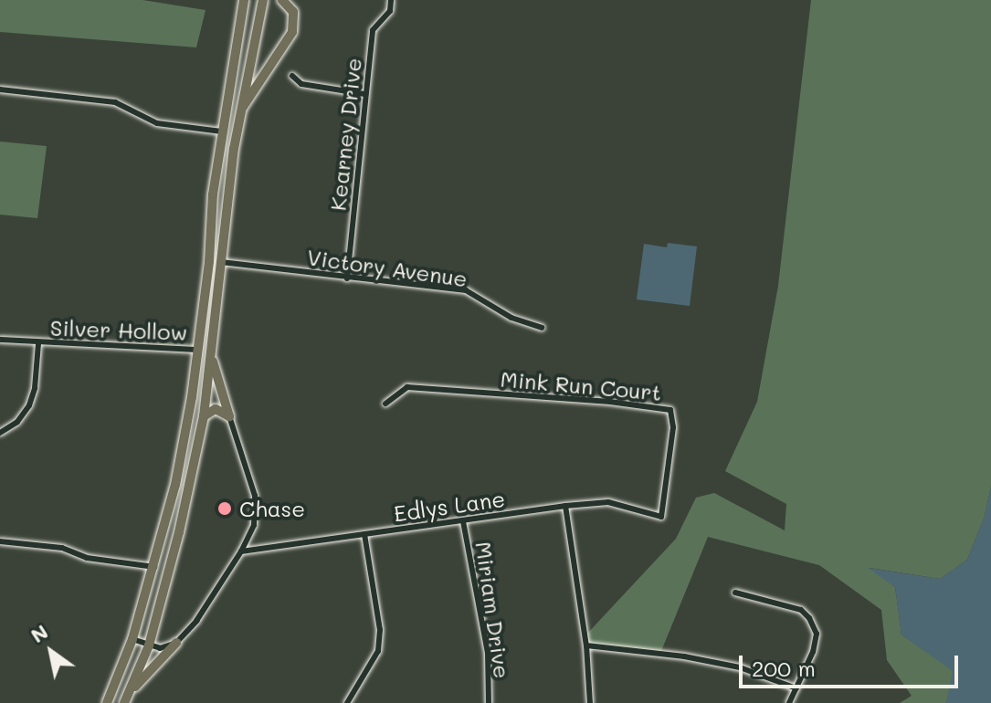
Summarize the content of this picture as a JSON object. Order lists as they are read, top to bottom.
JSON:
{
  "streets": {
    "street": [
      "Kearney Drive",
      "Victory Avenue",
      "Silver Hollow",
      "Mink Run Court",
      "Edlys Lane",
      "Miriam Drive"
    ]
  },
  "crossings": [
    ["Kearney Drive", "Victory Avenue"],
    ["Mink Run Court", "Edlys Lane"],
    ["Edlys Lane", "Miriam Drive"]
  ],
  "places": ["Chase"],
  "scale_bar": "200 m",
  "north": "top left"
}
